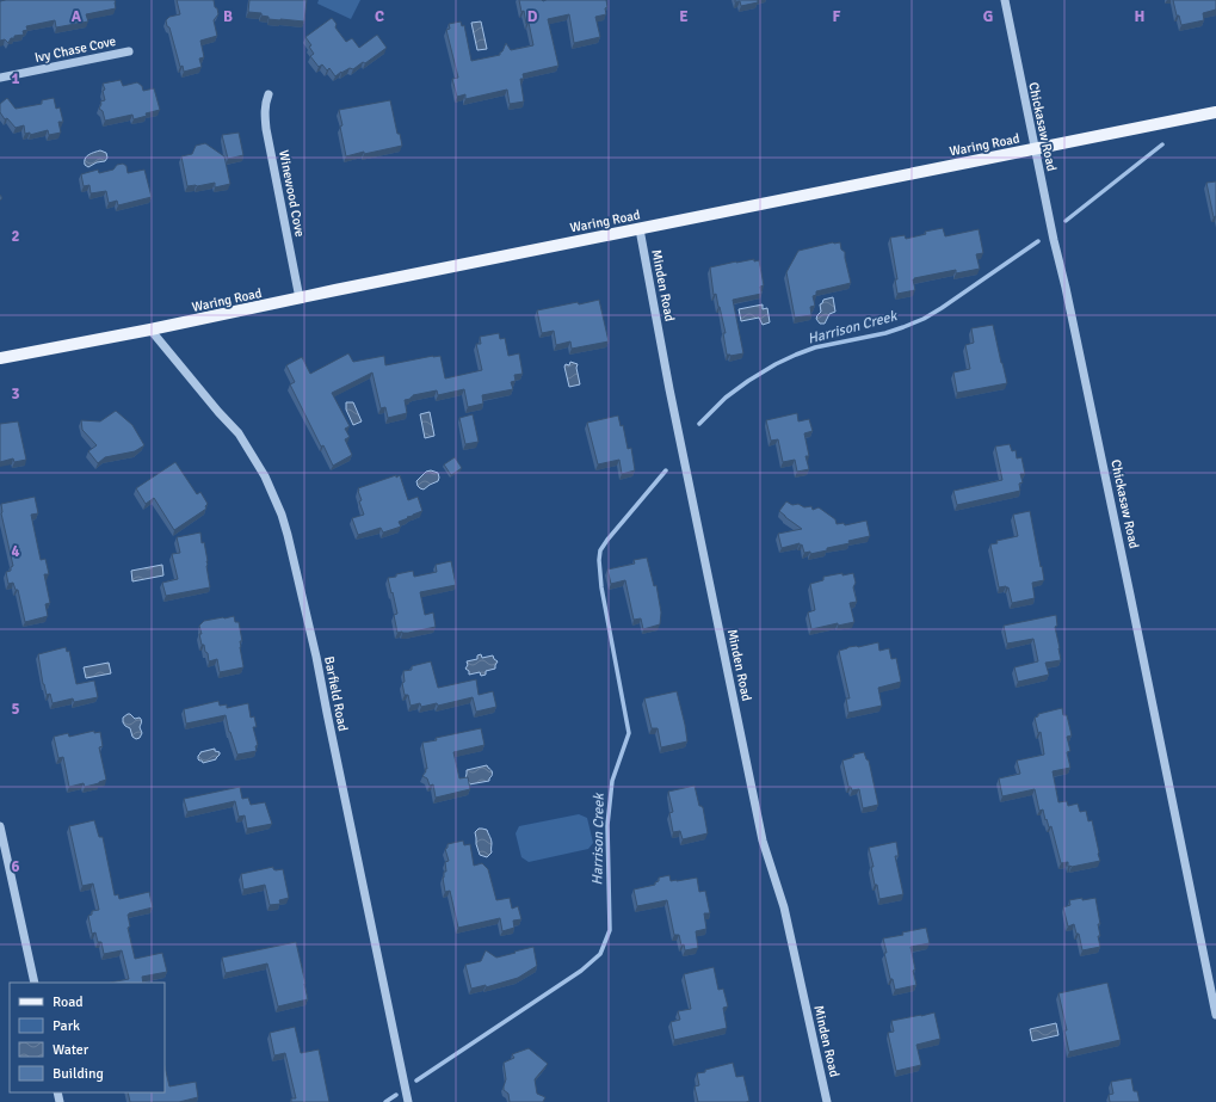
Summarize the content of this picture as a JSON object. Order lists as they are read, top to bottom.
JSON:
{
  "streets": {
    "main road": ["Waring Road"],
    "street": [
      "Ivy Chase Cove",
      "Chickasaw Road",
      "Winewood Cove",
      "Minden Road",
      "Barfield Road"
    ]
  },
  "crossings": [
    ["Chickasaw Road", "Waring Road"],
    ["Waring Road", "Winewood Cove"],
    ["Waring Road", "Minden Road"],
    ["Waring Road", "Barfield Road"]
  ],
  "water": ["Harrison Creek"],
  "legend": [
    "Road",
    "Park",
    "Water",
    "Building"
  ],
  "grid": {
    "columns": [
      "A",
      "B",
      "C",
      "D",
      "E",
      "F",
      "G",
      "H"
    ],
    "rows": [
      "1",
      "2",
      "3",
      "4",
      "5",
      "6"
    ]
  }
}
